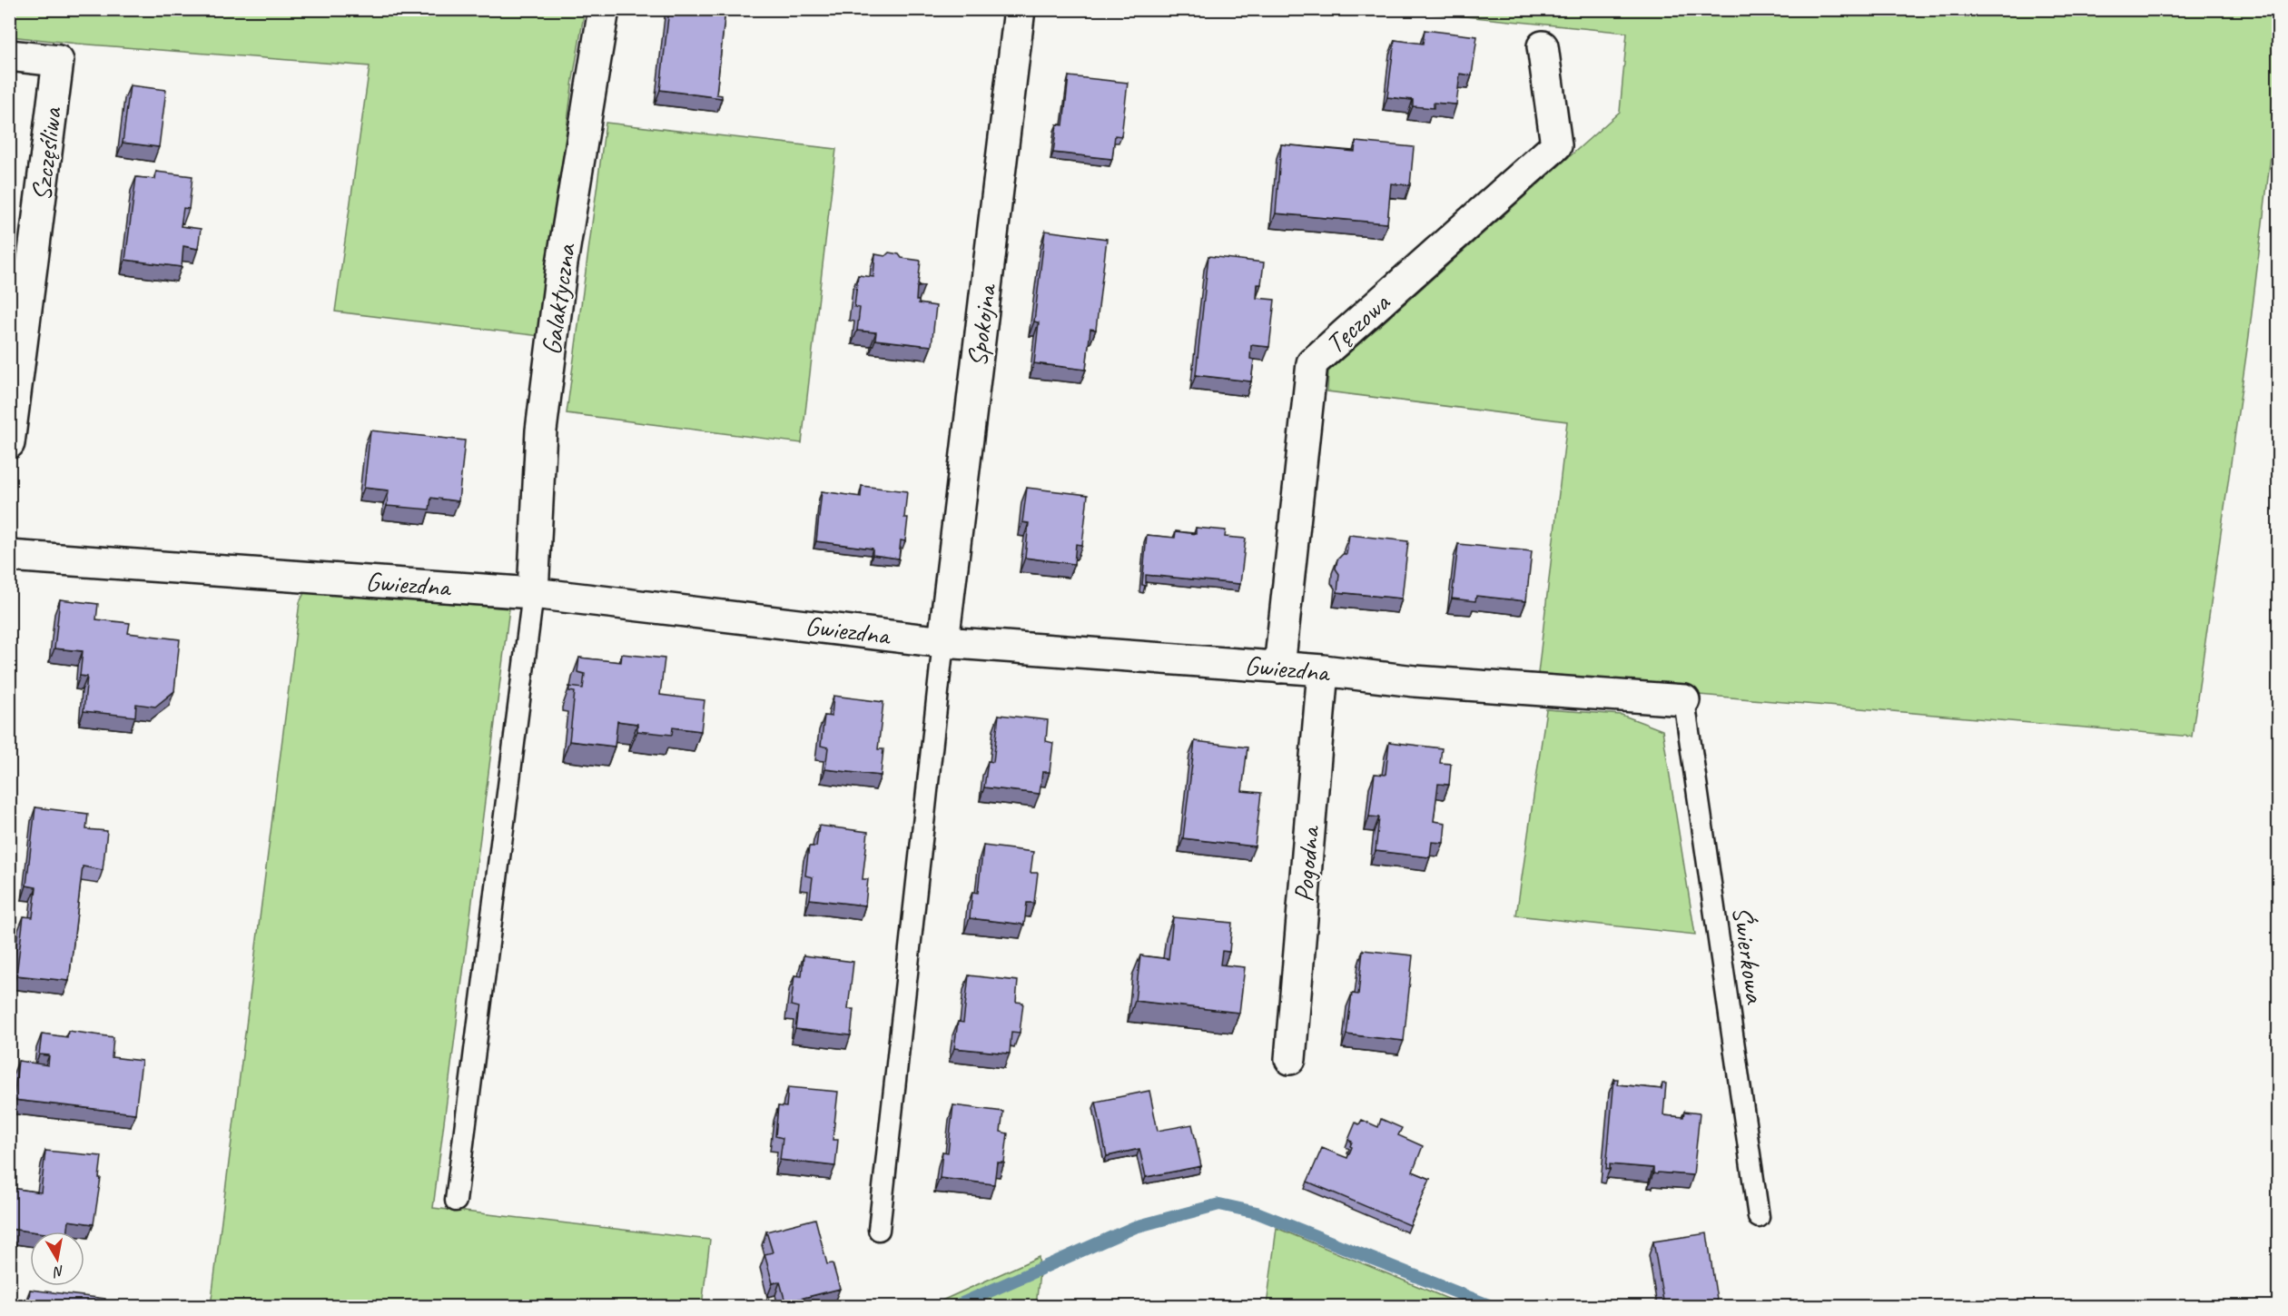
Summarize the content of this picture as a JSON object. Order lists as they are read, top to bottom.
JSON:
{
  "streets": {
    "street": [
      "Szczęśliwa",
      "Galaktyczna",
      "Tęczowa",
      "Spokojna",
      "Gwiezdna",
      "Pogodna"
    ],
    "lane": ["Świerkowa"]
  },
  "crossings": [
    ["Galaktyczna", "Gwiezdna"],
    ["Tęczowa", "Gwiezdna"],
    ["Spokojna", "Gwiezdna"],
    ["Gwiezdna", "Pogodna"],
    ["Gwiezdna", "Świerkowa"]
  ],
  "north": "bottom"
}
